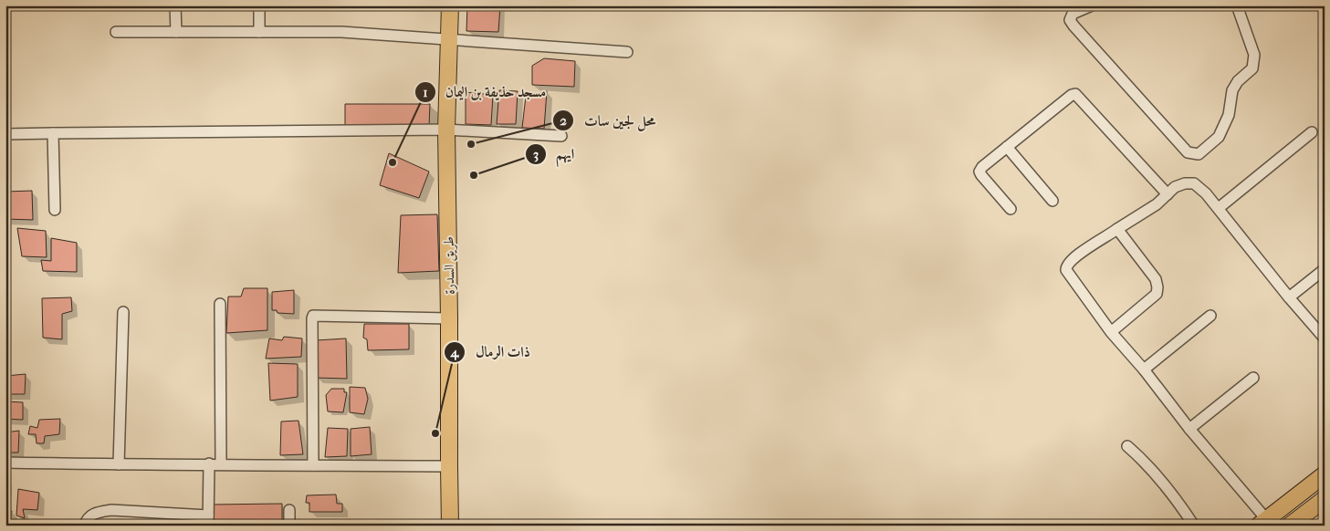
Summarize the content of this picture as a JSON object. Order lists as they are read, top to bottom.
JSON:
{
  "streets": {
    "main road": ["طريق السدرة"]
  },
  "places": [
    "محل لجين سات",
    "مسجد حذيفة بن اليمان",
    "ايهم",
    "ذات الرمال"
  ]
}
